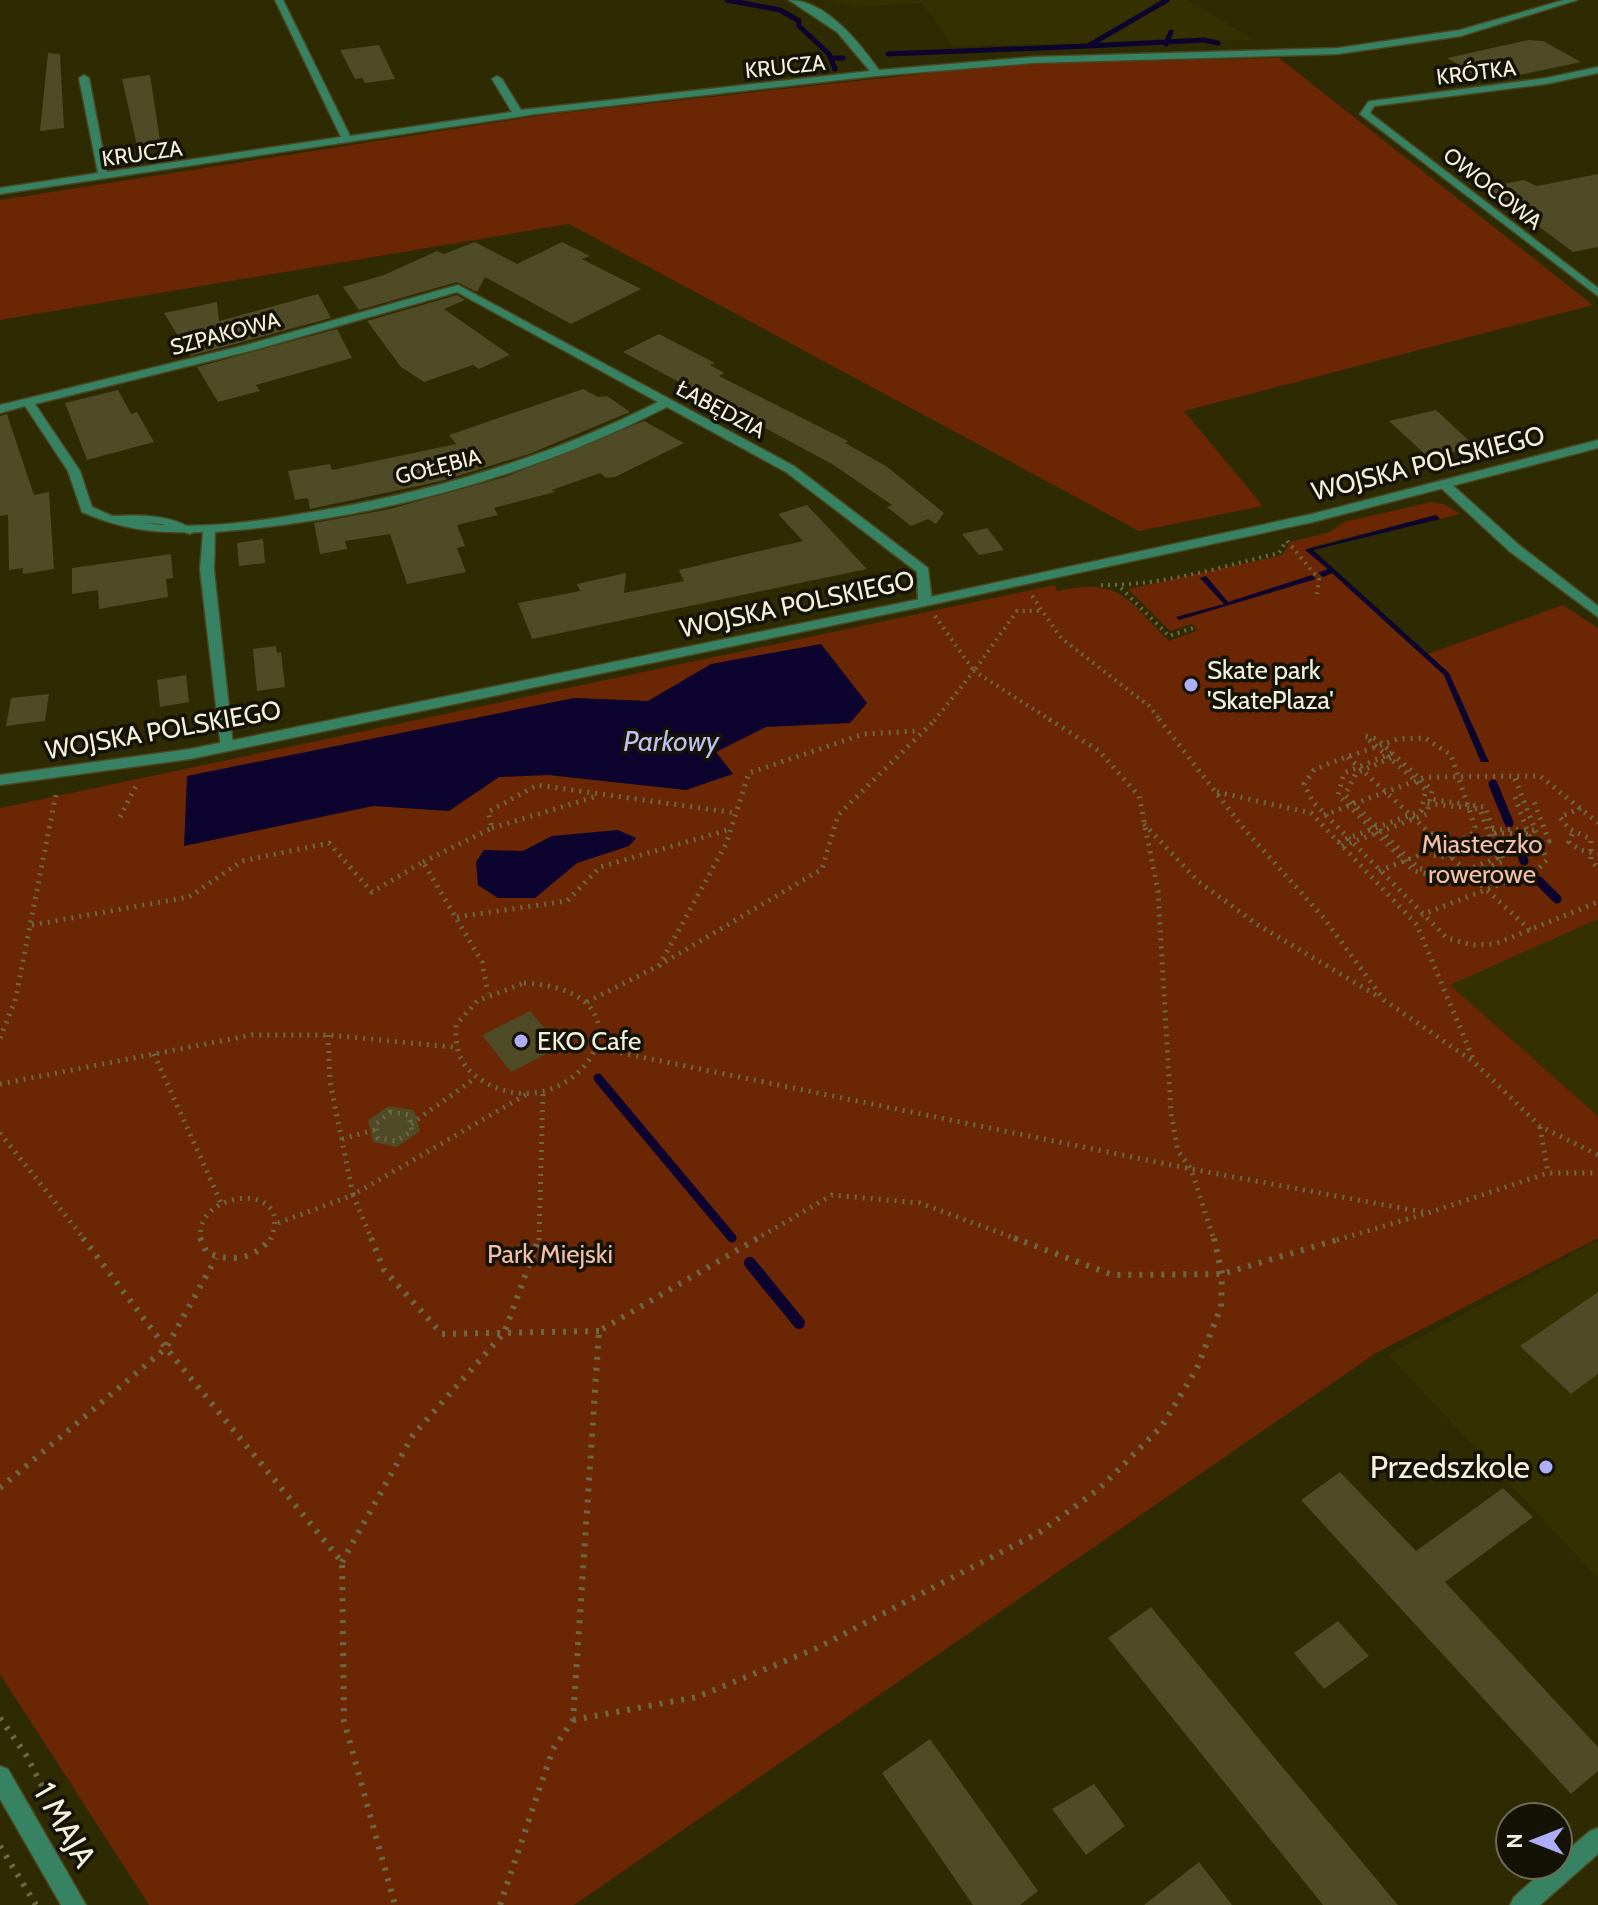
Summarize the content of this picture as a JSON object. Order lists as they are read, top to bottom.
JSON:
{
  "streets": {
    "street": [
      "KRUCZA",
      "KRÓTKA",
      "OWOCOWA",
      "SZPAKOWA",
      "ŁABĘDZIA",
      "WOJSKA POLSKIEGO",
      "GOŁĘBIA",
      "1 MAJA"
    ]
  },
  "crossings": [
    ["KRÓTKA", "OWOCOWA"],
    ["SZPAKOWA", "ŁABĘDZIA"],
    ["SZPAKOWA", "GOŁĘBIA"],
    ["ŁABĘDZIA", "WOJSKA POLSKIEGO"],
    ["ŁABĘDZIA", "GOŁĘBIA"]
  ],
  "water": ["Parkowy"],
  "parks": ["Miasteczko rowerowe", "Park Miejski"],
  "places": ["Skate park 'SkatePlaza'", "EKO Cafe", "Przedszkole"],
  "north": "left"
}
